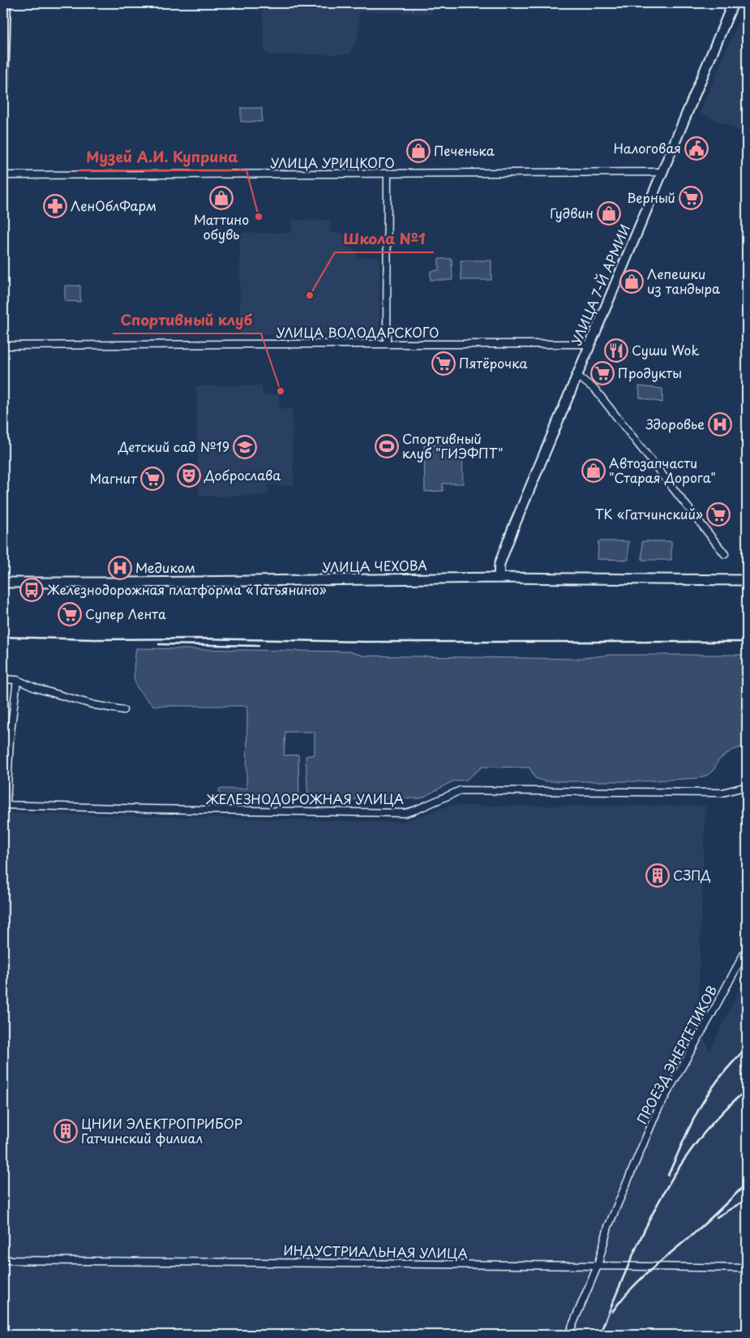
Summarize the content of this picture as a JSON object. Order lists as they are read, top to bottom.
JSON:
{
  "streets": {
    "street": [
      "УЛИЦА УРИЦКОГО",
      "УЛИЦА 7-Й АРМИИ",
      "УЛИЦА ВОЛОДАРСКОГО",
      "УЛИЦА ЧЕХОВА",
      "ЖЕЛЕЗНОДОРОЖНАЯ УЛИЦА",
      "ПРОЕЗД ЭНЕРГЕТИКОВ",
      "ИНДУСТРИАЛЬНАЯ УЛИЦА"
    ]
  },
  "crossings": [
    ["УЛИЦА УРИЦКОГО", "УЛИЦА 7-Й АРМИИ"],
    ["УЛИЦА 7-Й АРМИИ", "УЛИЦА ВОЛОДАРСКОГО"],
    ["УЛИЦА 7-Й АРМИИ", "УЛИЦА ЧЕХОВА"],
    ["ПРОЕЗД ЭНЕРГЕТИКОВ", "ИНДУСТРИАЛЬНАЯ УЛИЦА"]
  ],
  "places": {
    "public building": ["Налоговая"],
    "shop": [
      "Печенька",
      "Маттино обувь",
      "Гудвин",
      "Лепешки из тандыра",
      "Автозапчасти \"Старая Дорога\""
    ],
    "supermarket": [
      "Верный",
      "Пятёрочка",
      "Продукты",
      "Магнит",
      "ТК «Гатчинский»",
      "Супер Лента"
    ],
    "pharmacy": ["ЛенОблФарм"],
    "other": ["Музей А.И. Куприна", "Школа №1", "Спортивный клуб"],
    "restaurant": ["Суши Wok"],
    "hospital": ["Здоровье", "Медиком"],
    "sports": ["Спортивный клуб \"ГИЭФПТ\""],
    "school or university": ["Детский сад №19"],
    "theatre": ["Доброслава"],
    "bus stop": ["Железнодорожная платформа «Татьянино»"],
    "building": ["СЗПД", "ЦНИИ ЭЛЕКТРОПРИБОР Гатчинский филиал"]
  }
}
